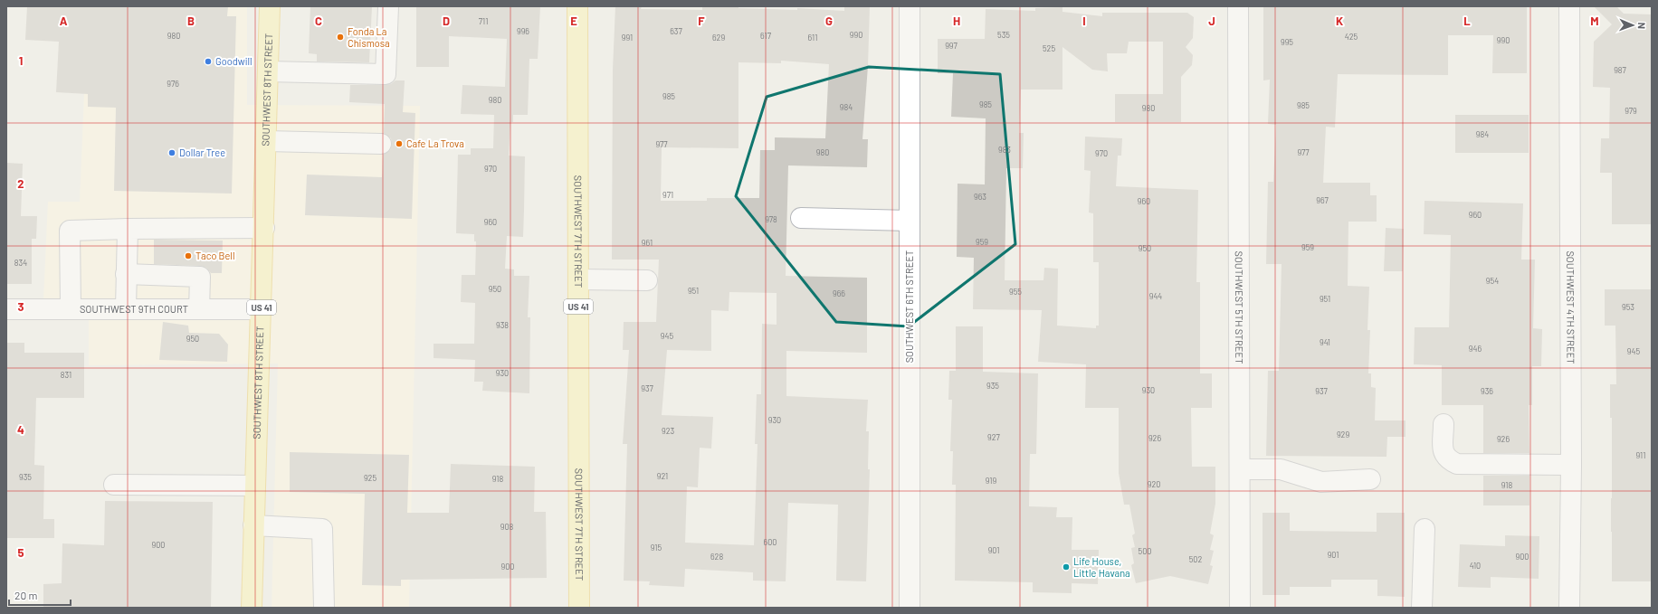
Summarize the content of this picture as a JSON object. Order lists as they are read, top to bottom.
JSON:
{
  "streets": {
    "main road": ["SOUTHWEST 8TH STREET", "SOUTHWEST 7TH STREET", "US 41"],
    "street": [
      "SOUTHWEST 6TH STREET",
      "SOUTHWEST 5TH STREET",
      "SOUTHWEST 4TH STREET",
      "SOUTHWEST 9TH COURT"
    ]
  },
  "crossings": [
    ["SOUTHWEST 8TH STREET", "SOUTHWEST 9TH COURT"]
  ],
  "places": [
    "Fonda La Chismosa",
    "Goodwill",
    "Cafe La Trova",
    "Dollar Tree",
    "Taco Bell",
    "Life House, Little Havana"
  ],
  "house_numbers": [
    "711",
    "996",
    "637",
    "990",
    "535",
    "980",
    "617",
    "425",
    "991",
    "629",
    "611",
    "990",
    "995",
    "997",
    "525",
    "987",
    "976",
    "985",
    "980",
    "985",
    "985",
    "984",
    "980",
    "979",
    "984",
    "977",
    "983",
    "980",
    "977",
    "970",
    "970",
    "971",
    "963",
    "967",
    "960",
    "960",
    "978",
    "960",
    "959",
    "961",
    "959",
    "950",
    "834",
    "954",
    "950",
    "951",
    "955",
    "966",
    "944",
    "951",
    "953",
    "938",
    "945",
    "950",
    "941",
    "946",
    "945",
    "930",
    "831",
    "935",
    "937",
    "930",
    "937",
    "936",
    "930",
    "923",
    "929",
    "927",
    "926",
    "926",
    "911",
    "921",
    "935",
    "925",
    "918",
    "919",
    "920",
    "918",
    "908",
    "600",
    "900",
    "915",
    "901",
    "500",
    "901",
    "628",
    "900",
    "502",
    "410",
    "900"
  ],
  "scale_bar": "20 m",
  "north": "right",
  "grid": {
    "columns": [
      "A",
      "B",
      "C",
      "D",
      "E",
      "F",
      "G",
      "H",
      "I",
      "J",
      "K",
      "L",
      "M"
    ],
    "rows": [
      "1",
      "2",
      "3",
      "4",
      "5"
    ]
  }
}
